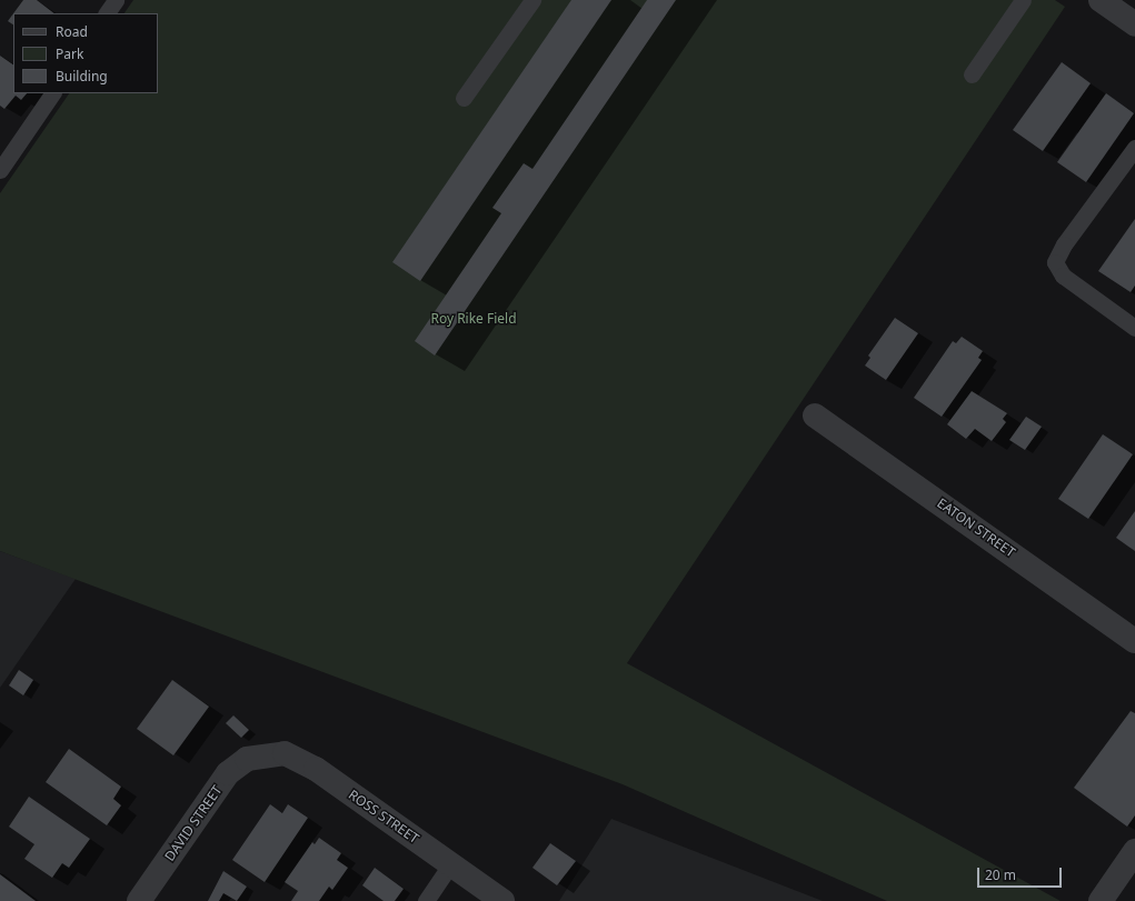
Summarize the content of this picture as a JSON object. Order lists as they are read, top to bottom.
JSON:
{
  "streets": {
    "street": ["EATON STREET", "ROSS STREET", "DAVID STREET"]
  },
  "crossings": [
    ["ROSS STREET", "DAVID STREET"]
  ],
  "parks": ["Roy Rike Field"],
  "legend": ["Road", "Park", "Building"],
  "scale_bar": "20 m"
}
